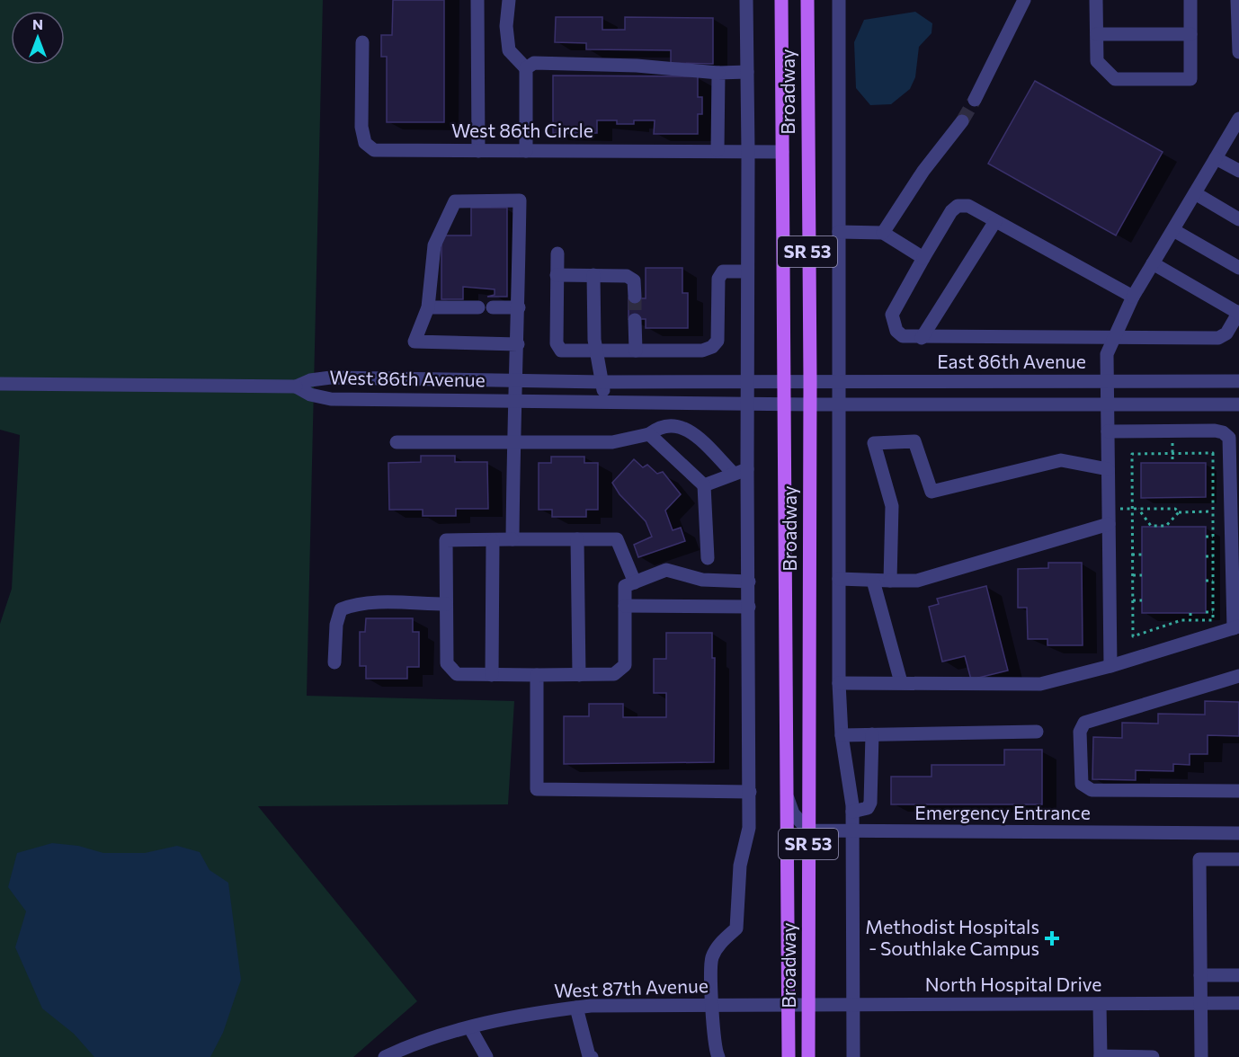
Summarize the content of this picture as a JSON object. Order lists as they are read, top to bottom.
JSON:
{
  "streets": {
    "main road": ["Broadway", "SR 53"],
    "street": [
      "West 86th Circle",
      "East 86th Avenue",
      "West 86th Avenue",
      "Emergency Entrance",
      "North Hospital Drive",
      "West 87th Avenue"
    ]
  },
  "crossings": [
    ["Broadway", "West 86th Circle"],
    ["Broadway", "East 86th Avenue"],
    ["Broadway", "West 86th Avenue"],
    ["Broadway", "Emergency Entrance"],
    ["Broadway", "North Hospital Drive"],
    ["Broadway", "West 87th Avenue"],
    ["East 86th Avenue", "West 86th Avenue"],
    ["North Hospital Drive", "West 87th Avenue"]
  ],
  "places": {
    "health": ["Methodist Hospitals - Southlake Campus"]
  },
  "north": "top"
}
